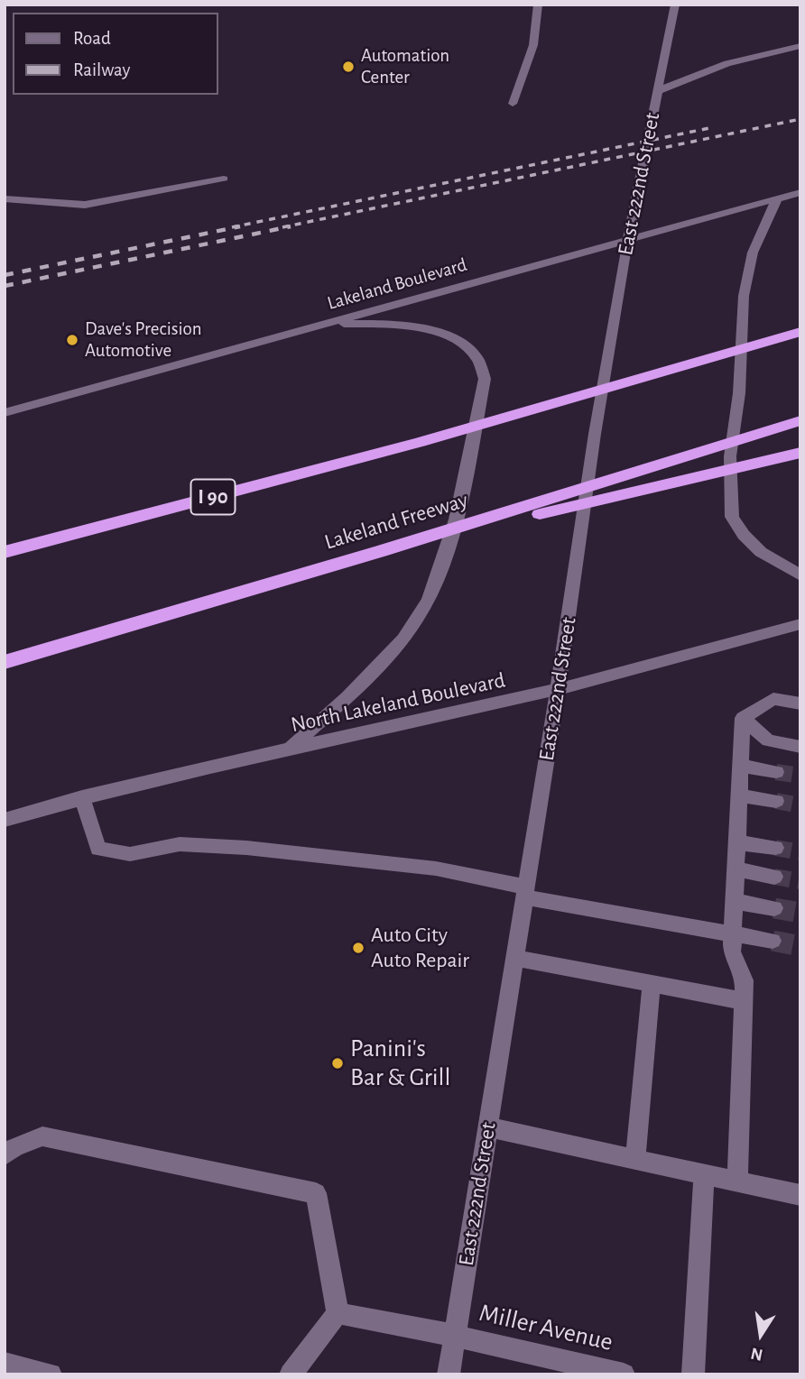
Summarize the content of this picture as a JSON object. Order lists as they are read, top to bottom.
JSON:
{
  "streets": {
    "highway": ["I 90", "Lakeland Freeway"],
    "street": [
      "East 222nd Street",
      "Lakeland Boulevard",
      "North Lakeland Boulevard",
      "Miller Avenue"
    ]
  },
  "crossings": [
    ["East 222nd Street", "Lakeland Boulevard"],
    ["East 222nd Street", "North Lakeland Boulevard"],
    ["East 222nd Street", "Miller Avenue"]
  ],
  "places": [
    "Automation Center",
    "Dave's Precision Automotive",
    "Auto City Auto Repair",
    "Panini's Bar & Grill"
  ],
  "legend": ["Road", "Railway"],
  "north": "bottom"
}
